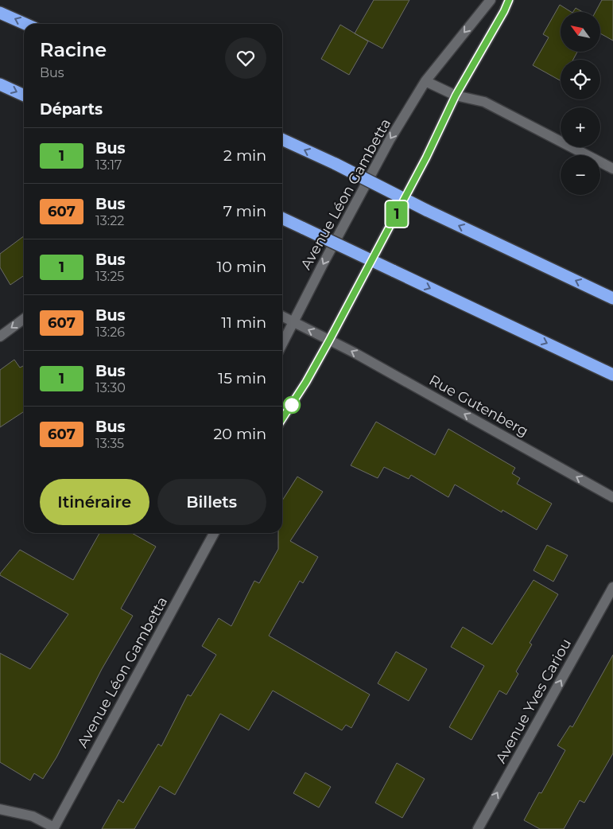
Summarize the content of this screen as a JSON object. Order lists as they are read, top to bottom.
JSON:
{
  "streets": {
    "street": ["Avenue Léon Gambetta", "Rue Gutenberg", "Avenue Yves Cariou"]
  },
  "one_way": ["Rue Gutenberg", "Avenue Yves Cariou"],
  "lines": ["bus line 1"],
  "north": "top left",
  "page": {
    "on_map": "1",
    "map_buttons": ["+", "−"],
    "heading": [
      ["Racine", "Bus"],
      "Départs"
    ],
    "list": [
      {
        "mark": "1",
        "name": "Bus",
        "note": "13:17",
        "value": "2 min"
      },
      {
        "mark": "607",
        "name": "Bus",
        "note": "13:22",
        "value": "7 min"
      },
      {
        "mark": "1",
        "name": "Bus",
        "note": "13:25",
        "value": "10 min"
      },
      {
        "mark": "607",
        "name": "Bus",
        "note": "13:26",
        "value": "11 min"
      },
      {
        "mark": "1",
        "name": "Bus",
        "note": "13:30",
        "value": "15 min"
      },
      {
        "mark": "607",
        "name": "Bus",
        "note": "13:35",
        "value": "20 min"
      }
    ],
    "buttons": ["Itinéraire", "Billets"]
  }
}
